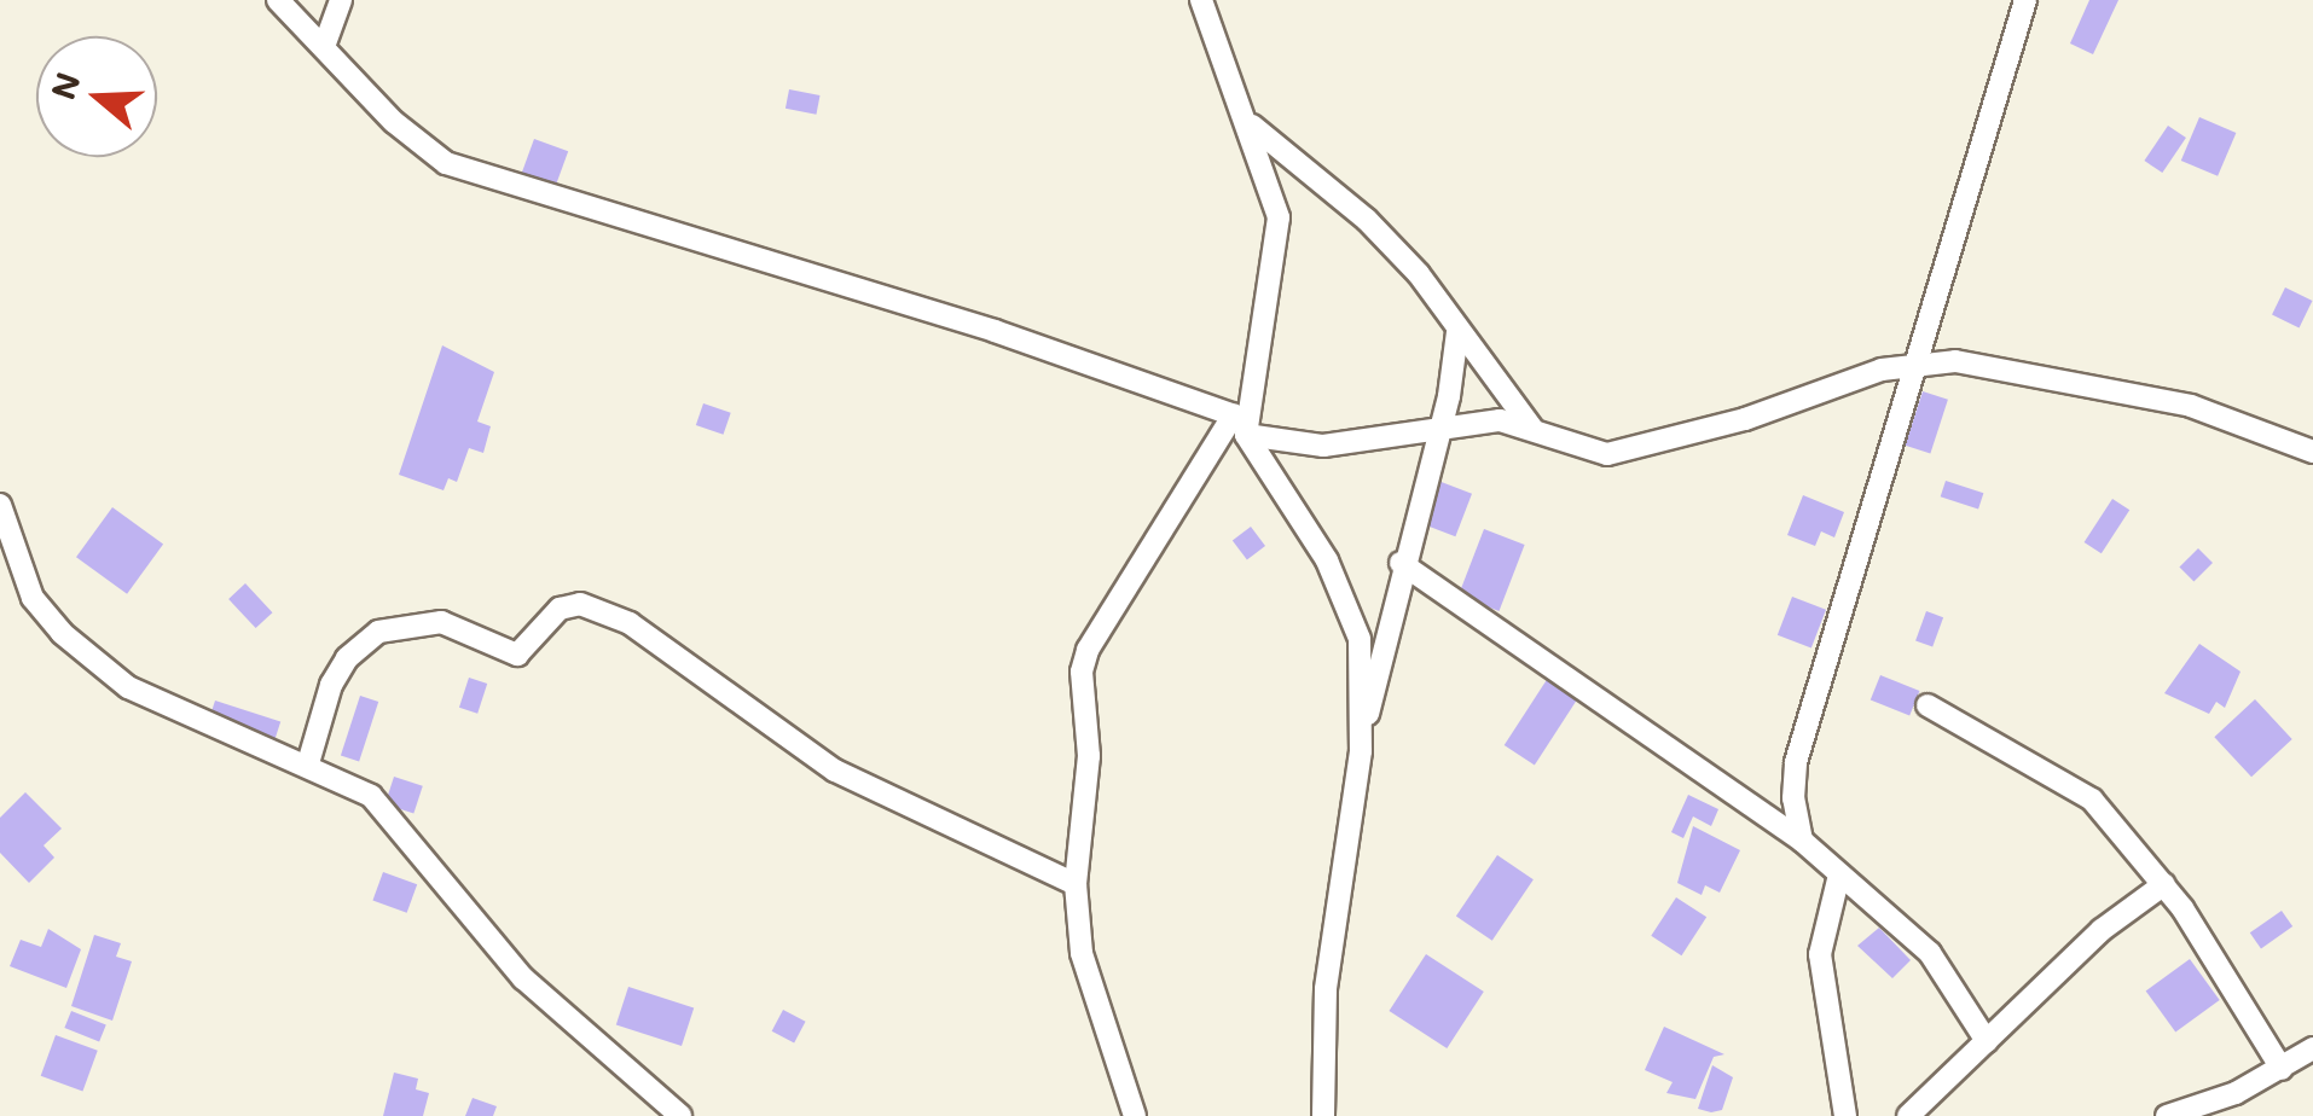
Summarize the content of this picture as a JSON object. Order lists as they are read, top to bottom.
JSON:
{
  "north": "left"
}
